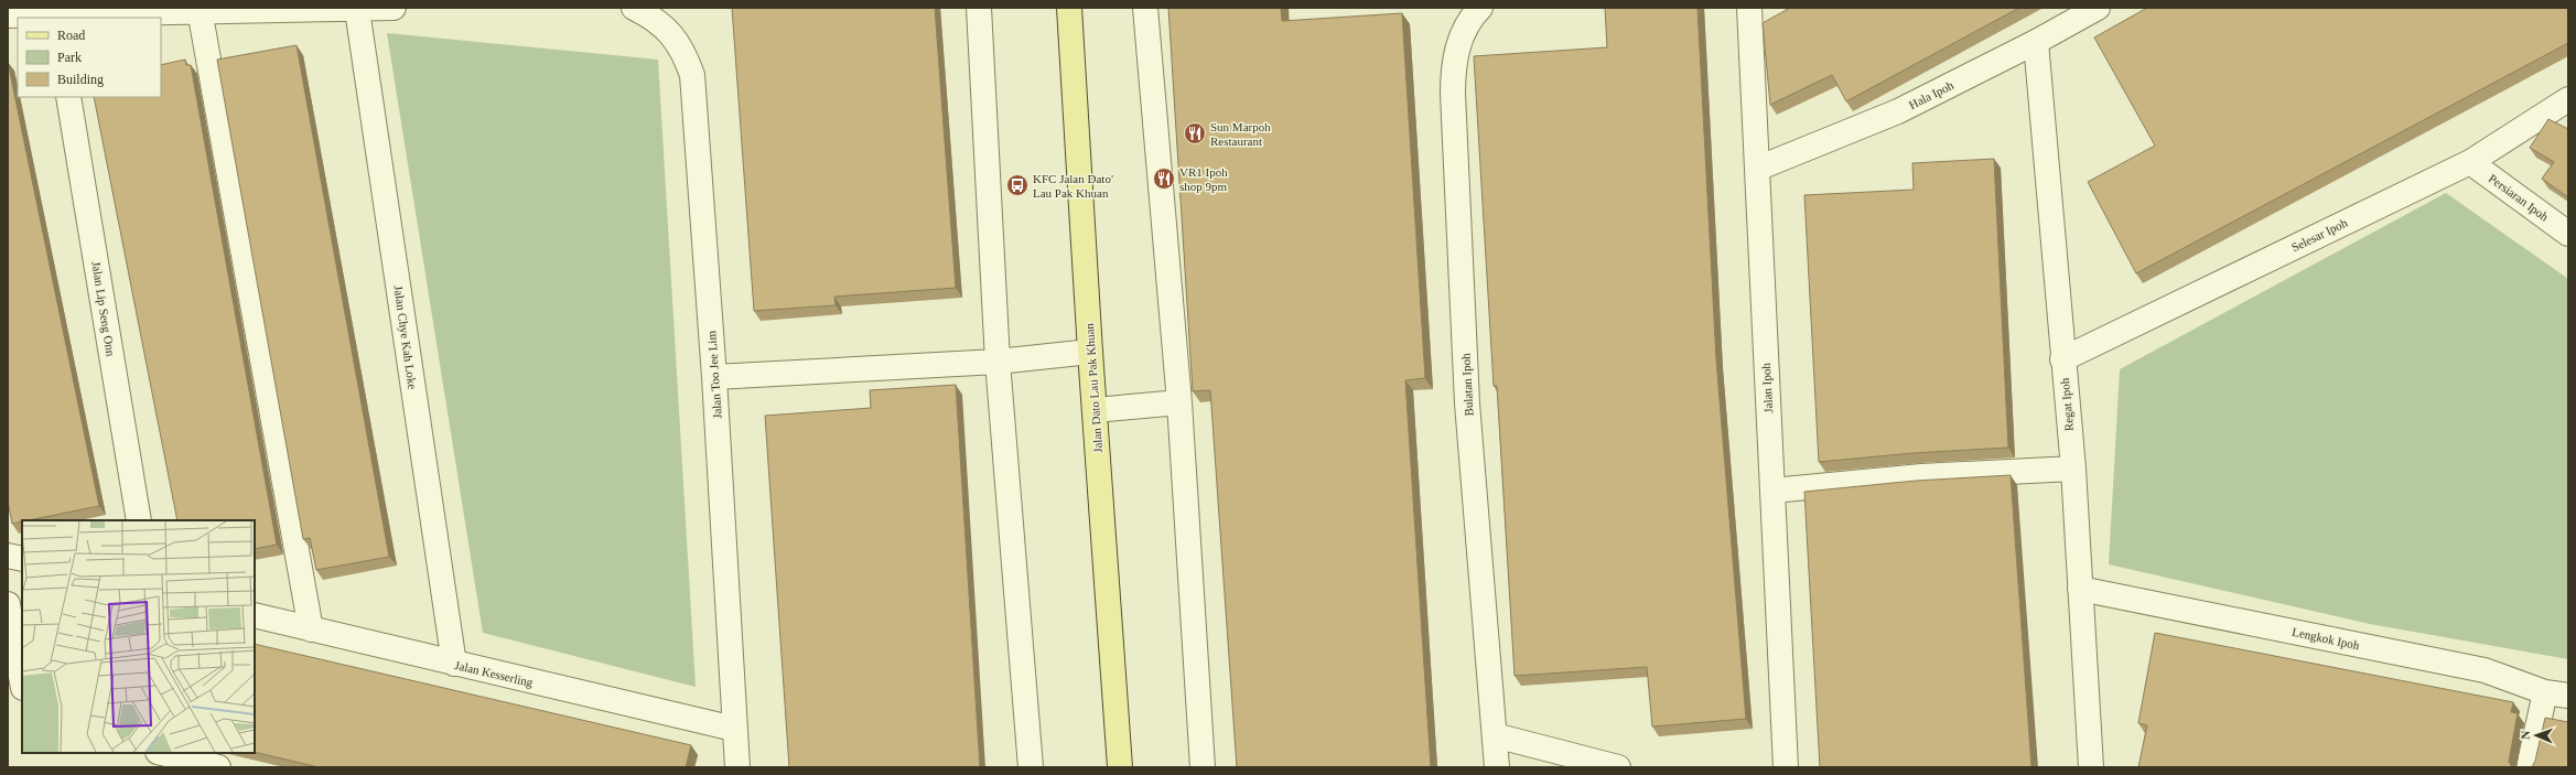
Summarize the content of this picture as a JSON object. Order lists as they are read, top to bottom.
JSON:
{
  "streets": {
    "main road": ["Jalan Dato Lau Pak Khuan"],
    "street": [
      "Hala Ipoh",
      "Persiaran Ipoh",
      "Selesar Ipoh",
      "Jalan Lip Seng Onn",
      "Jalan Chye Kah Loke",
      "Jalan Too Jee Lim",
      "Bulatan Ipoh",
      "Jalan Ipoh",
      "Regat Ipoh",
      "Lengkok Ipoh",
      "Jalan Kesserling"
    ]
  },
  "crossings": [
    ["Hala Ipoh", "Jalan Ipoh"],
    ["Hala Ipoh", "Regat Ipoh"],
    ["Persiaran Ipoh", "Selesar Ipoh"],
    ["Selesar Ipoh", "Regat Ipoh"],
    ["Jalan Chye Kah Loke", "Jalan Kesserling"],
    ["Jalan Too Jee Lim", "Jalan Kesserling"],
    ["Regat Ipoh", "Lengkok Ipoh"]
  ],
  "places": {
    "restaurant": ["Sun Marpoh Restaurant", "VR1 Ipoh shop 9pm"],
    "bus stop": ["KFC Jalan Dato' Lau Pak Khuan"]
  },
  "legend": ["Road", "Park", "Building"],
  "north": "left"
}
